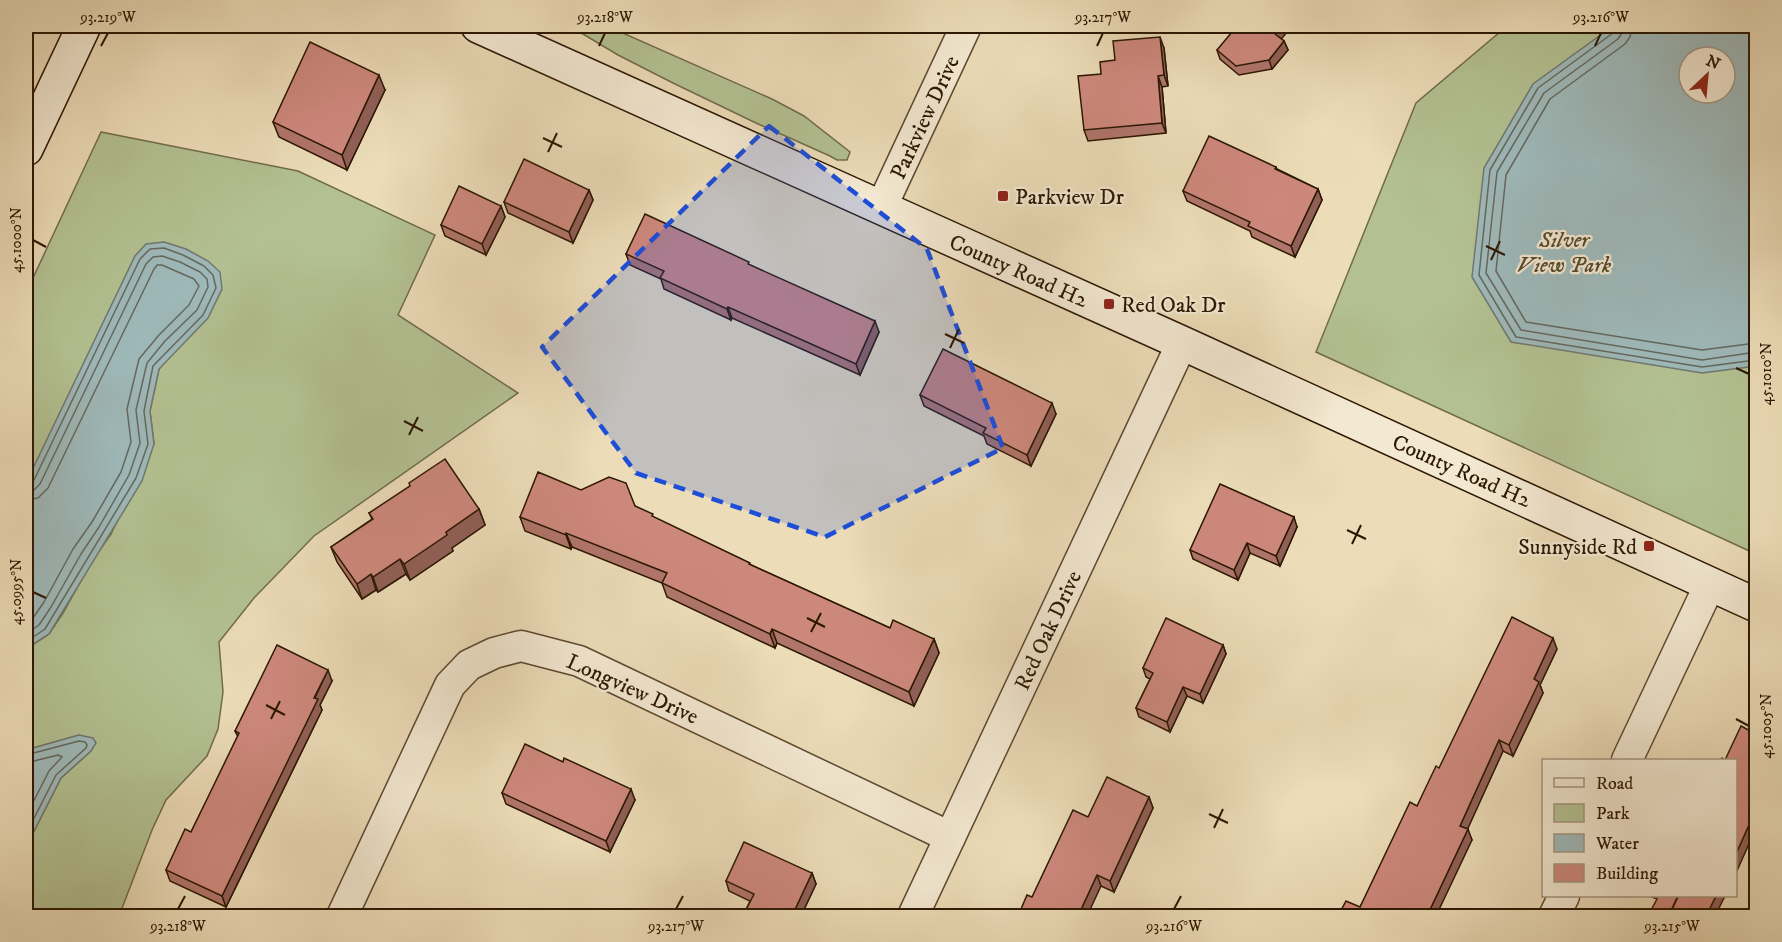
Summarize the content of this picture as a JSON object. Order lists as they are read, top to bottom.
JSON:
{
  "streets": {
    "street": [
      "Parkview Drive",
      "County Road H2",
      "Red Oak Drive",
      "Longview Drive"
    ]
  },
  "crossings": [
    ["Parkview Drive", "County Road H2"],
    ["County Road H2", "Red Oak Drive"],
    ["Red Oak Drive", "Longview Drive"]
  ],
  "parks": ["Silver View Park"],
  "places": {
    "transit": ["Parkview Dr", "Red Oak Dr", "Sunnyside Rd"]
  },
  "legend": [
    "Road",
    "Park",
    "Water",
    "Building"
  ],
  "north": "top right",
  "coordinates": [
    "93.219°W",
    "93.218°W",
    "93.217°W",
    "93.216°W",
    "45.1000°N",
    "45.1010°N",
    "45.0995°N",
    "45.1005°N",
    "93.215°W"
  ]
}
